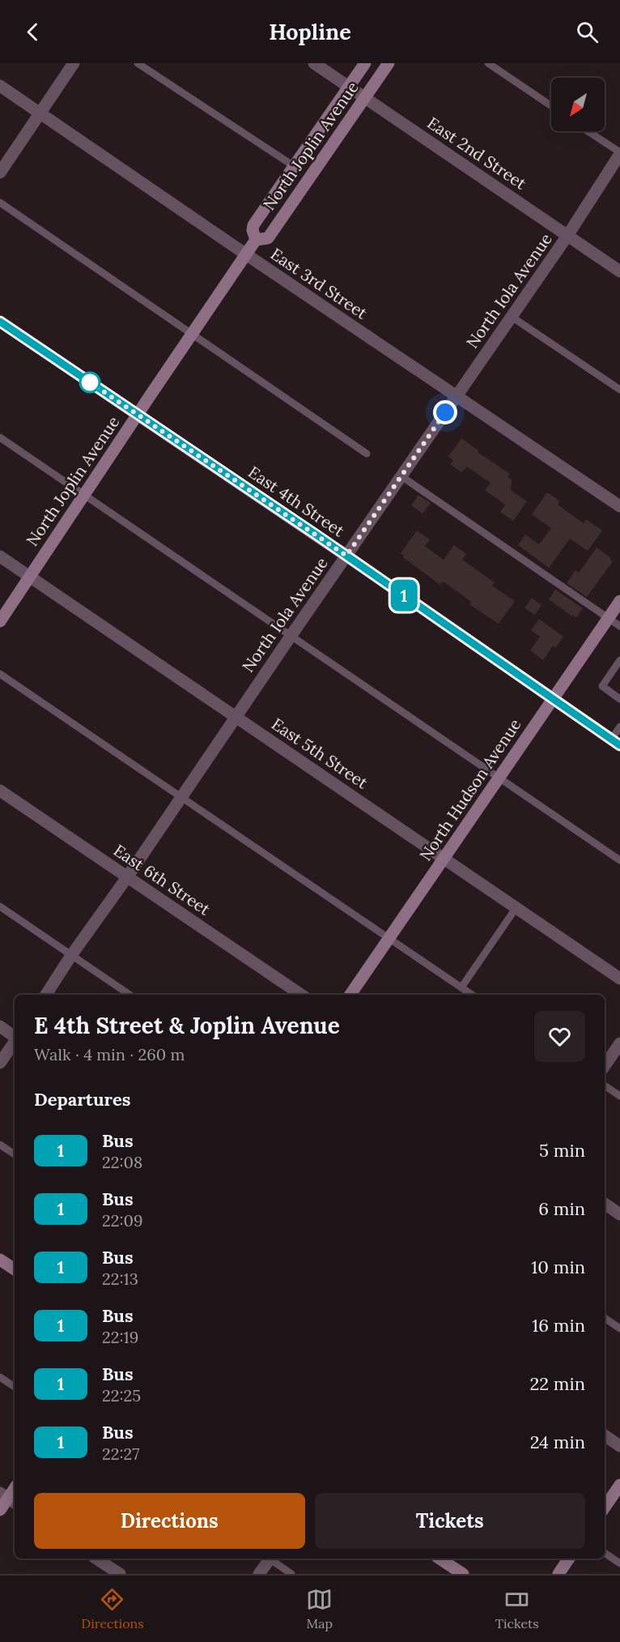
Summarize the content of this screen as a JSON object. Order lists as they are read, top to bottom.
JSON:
{
  "streets": {
    "main road": ["North Joplin Avenue", "East 4th Street", "North Hudson Avenue"],
    "street": [
      "East 2nd Street",
      "East 3rd Street",
      "North Iola Avenue",
      "East 5th Street",
      "East 6th Street"
    ]
  },
  "crossings": [
    ["North Joplin Avenue", "East 2nd Street"],
    ["North Joplin Avenue", "East 3rd Street"],
    ["North Joplin Avenue", "East 4th Street"],
    ["North Joplin Avenue", "East 5th Street"],
    ["East 2nd Street", "North Iola Avenue"],
    ["East 3rd Street", "North Iola Avenue"],
    ["North Iola Avenue", "East 4th Street"],
    ["North Iola Avenue", "East 5th Street"],
    ["North Iola Avenue", "East 6th Street"],
    ["East 4th Street", "North Hudson Avenue"],
    ["East 5th Street", "North Hudson Avenue"]
  ],
  "lines": ["bus line 1"],
  "north": "bottom left",
  "page": {
    "header": "Hopline",
    "on_map": "1",
    "heading": [
      ["E 4th Street & Joplin Avenue", "Walk · 4 min · 260 m"],
      "Departures"
    ],
    "list": [
      {
        "mark": "1",
        "name": "Bus",
        "note": "22:08",
        "value": "5 min"
      },
      {
        "mark": "1",
        "name": "Bus",
        "note": "22:09",
        "value": "6 min"
      },
      {
        "mark": "1",
        "name": "Bus",
        "note": "22:13",
        "value": "10 min"
      },
      {
        "mark": "1",
        "name": "Bus",
        "note": "22:19",
        "value": "16 min"
      },
      {
        "mark": "1",
        "name": "Bus",
        "note": "22:25",
        "value": "22 min"
      },
      {
        "mark": "1",
        "name": "Bus",
        "note": "22:27",
        "value": "24 min"
      }
    ],
    "buttons": ["Directions", "Tickets"],
    "tabs": ["Directions", "Map", "Tickets"]
  }
}
